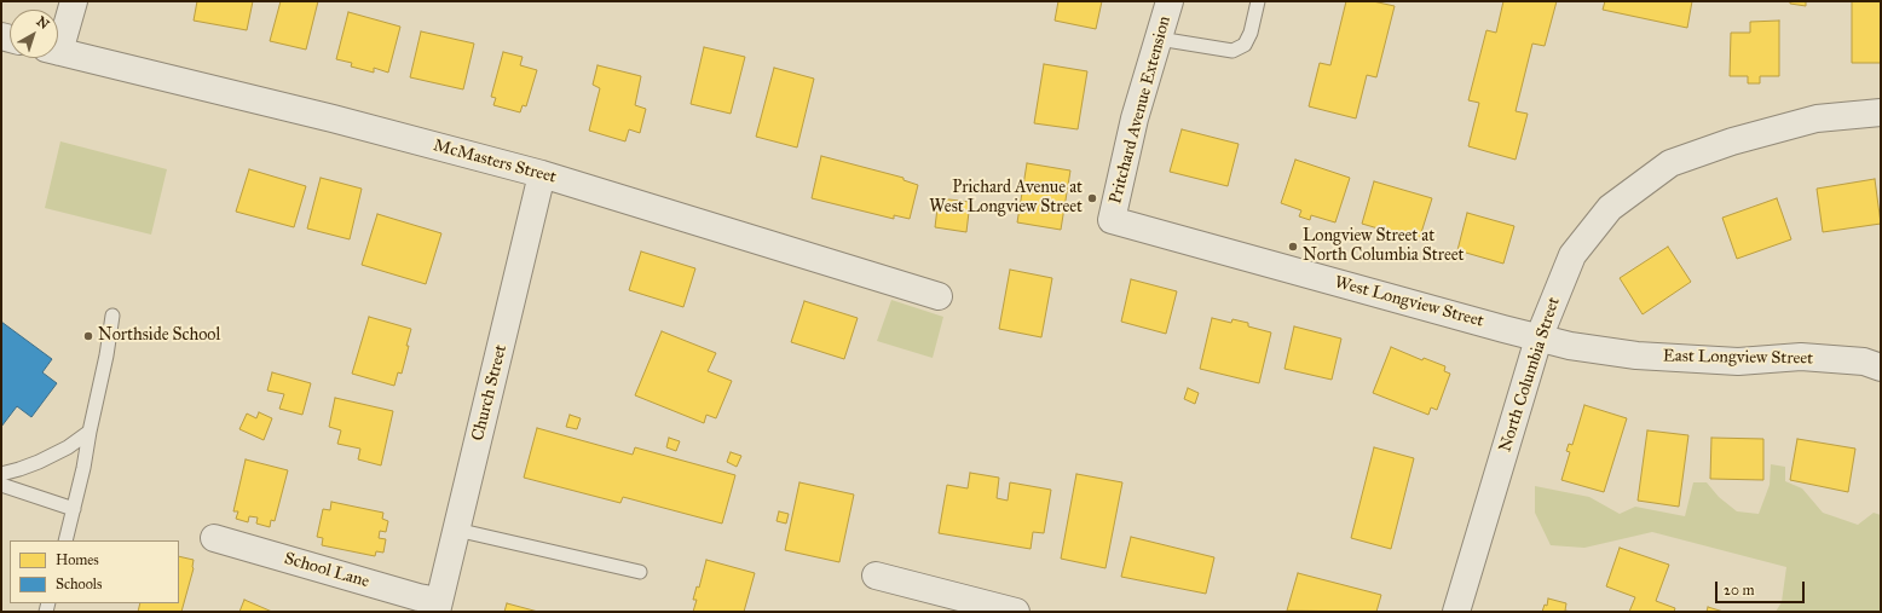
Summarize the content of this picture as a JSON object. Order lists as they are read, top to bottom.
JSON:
{
  "streets": {
    "street": [
      "Pritchard Avenue Extension",
      "McMasters Street",
      "West Longview Street",
      "East Longview Street",
      "North Columbia Street",
      "Church Street",
      "School Lane"
    ]
  },
  "crossings": [
    ["Pritchard Avenue Extension", "West Longview Street"],
    ["McMasters Street", "Church Street"],
    ["West Longview Street", "East Longview Street"],
    ["West Longview Street", "North Columbia Street"],
    ["East Longview Street", "North Columbia Street"],
    ["Church Street", "School Lane"]
  ],
  "places": ["Prichard Avenue at West Longview Street", "Longview Street at North Columbia Street", "Northside School"],
  "legend": ["Homes", "Schools"],
  "scale_bar": "20 m",
  "north": "top right"
}
